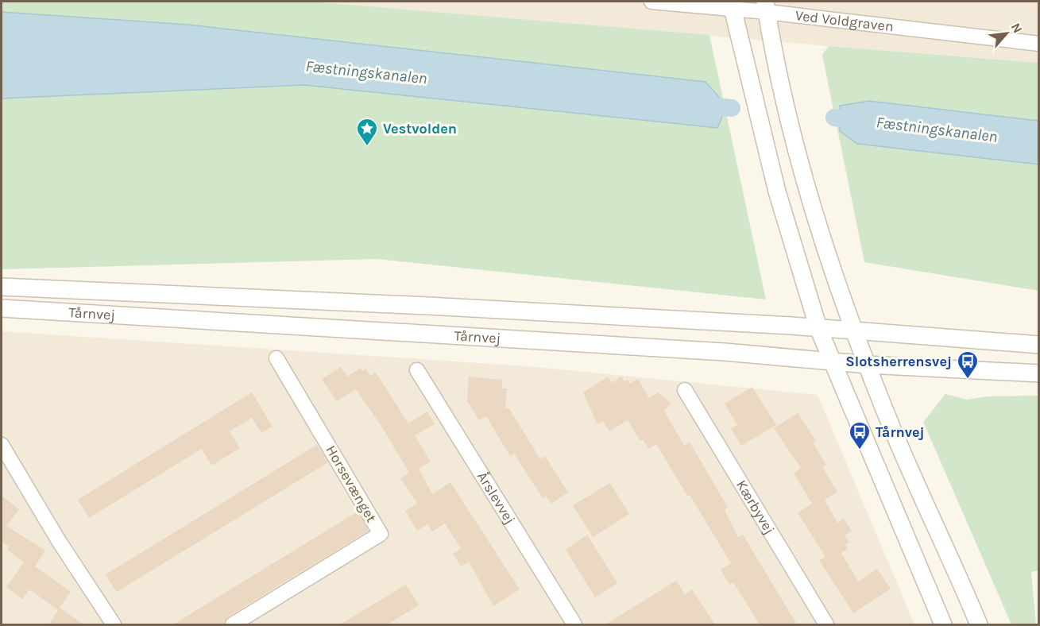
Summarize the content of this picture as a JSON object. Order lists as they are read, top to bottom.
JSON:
{
  "streets": {
    "street": [
      "Ved Voldgraven",
      "Tårnvej",
      "Horsevænget",
      "Årslevvej",
      "Kærbyvej"
    ]
  },
  "water": ["Fæstningskanalen"],
  "places": {
    "place": ["Vestvolden"],
    "bus stop": ["Slotsherrensvej", "Tårnvej"]
  },
  "north": "top right"
}
